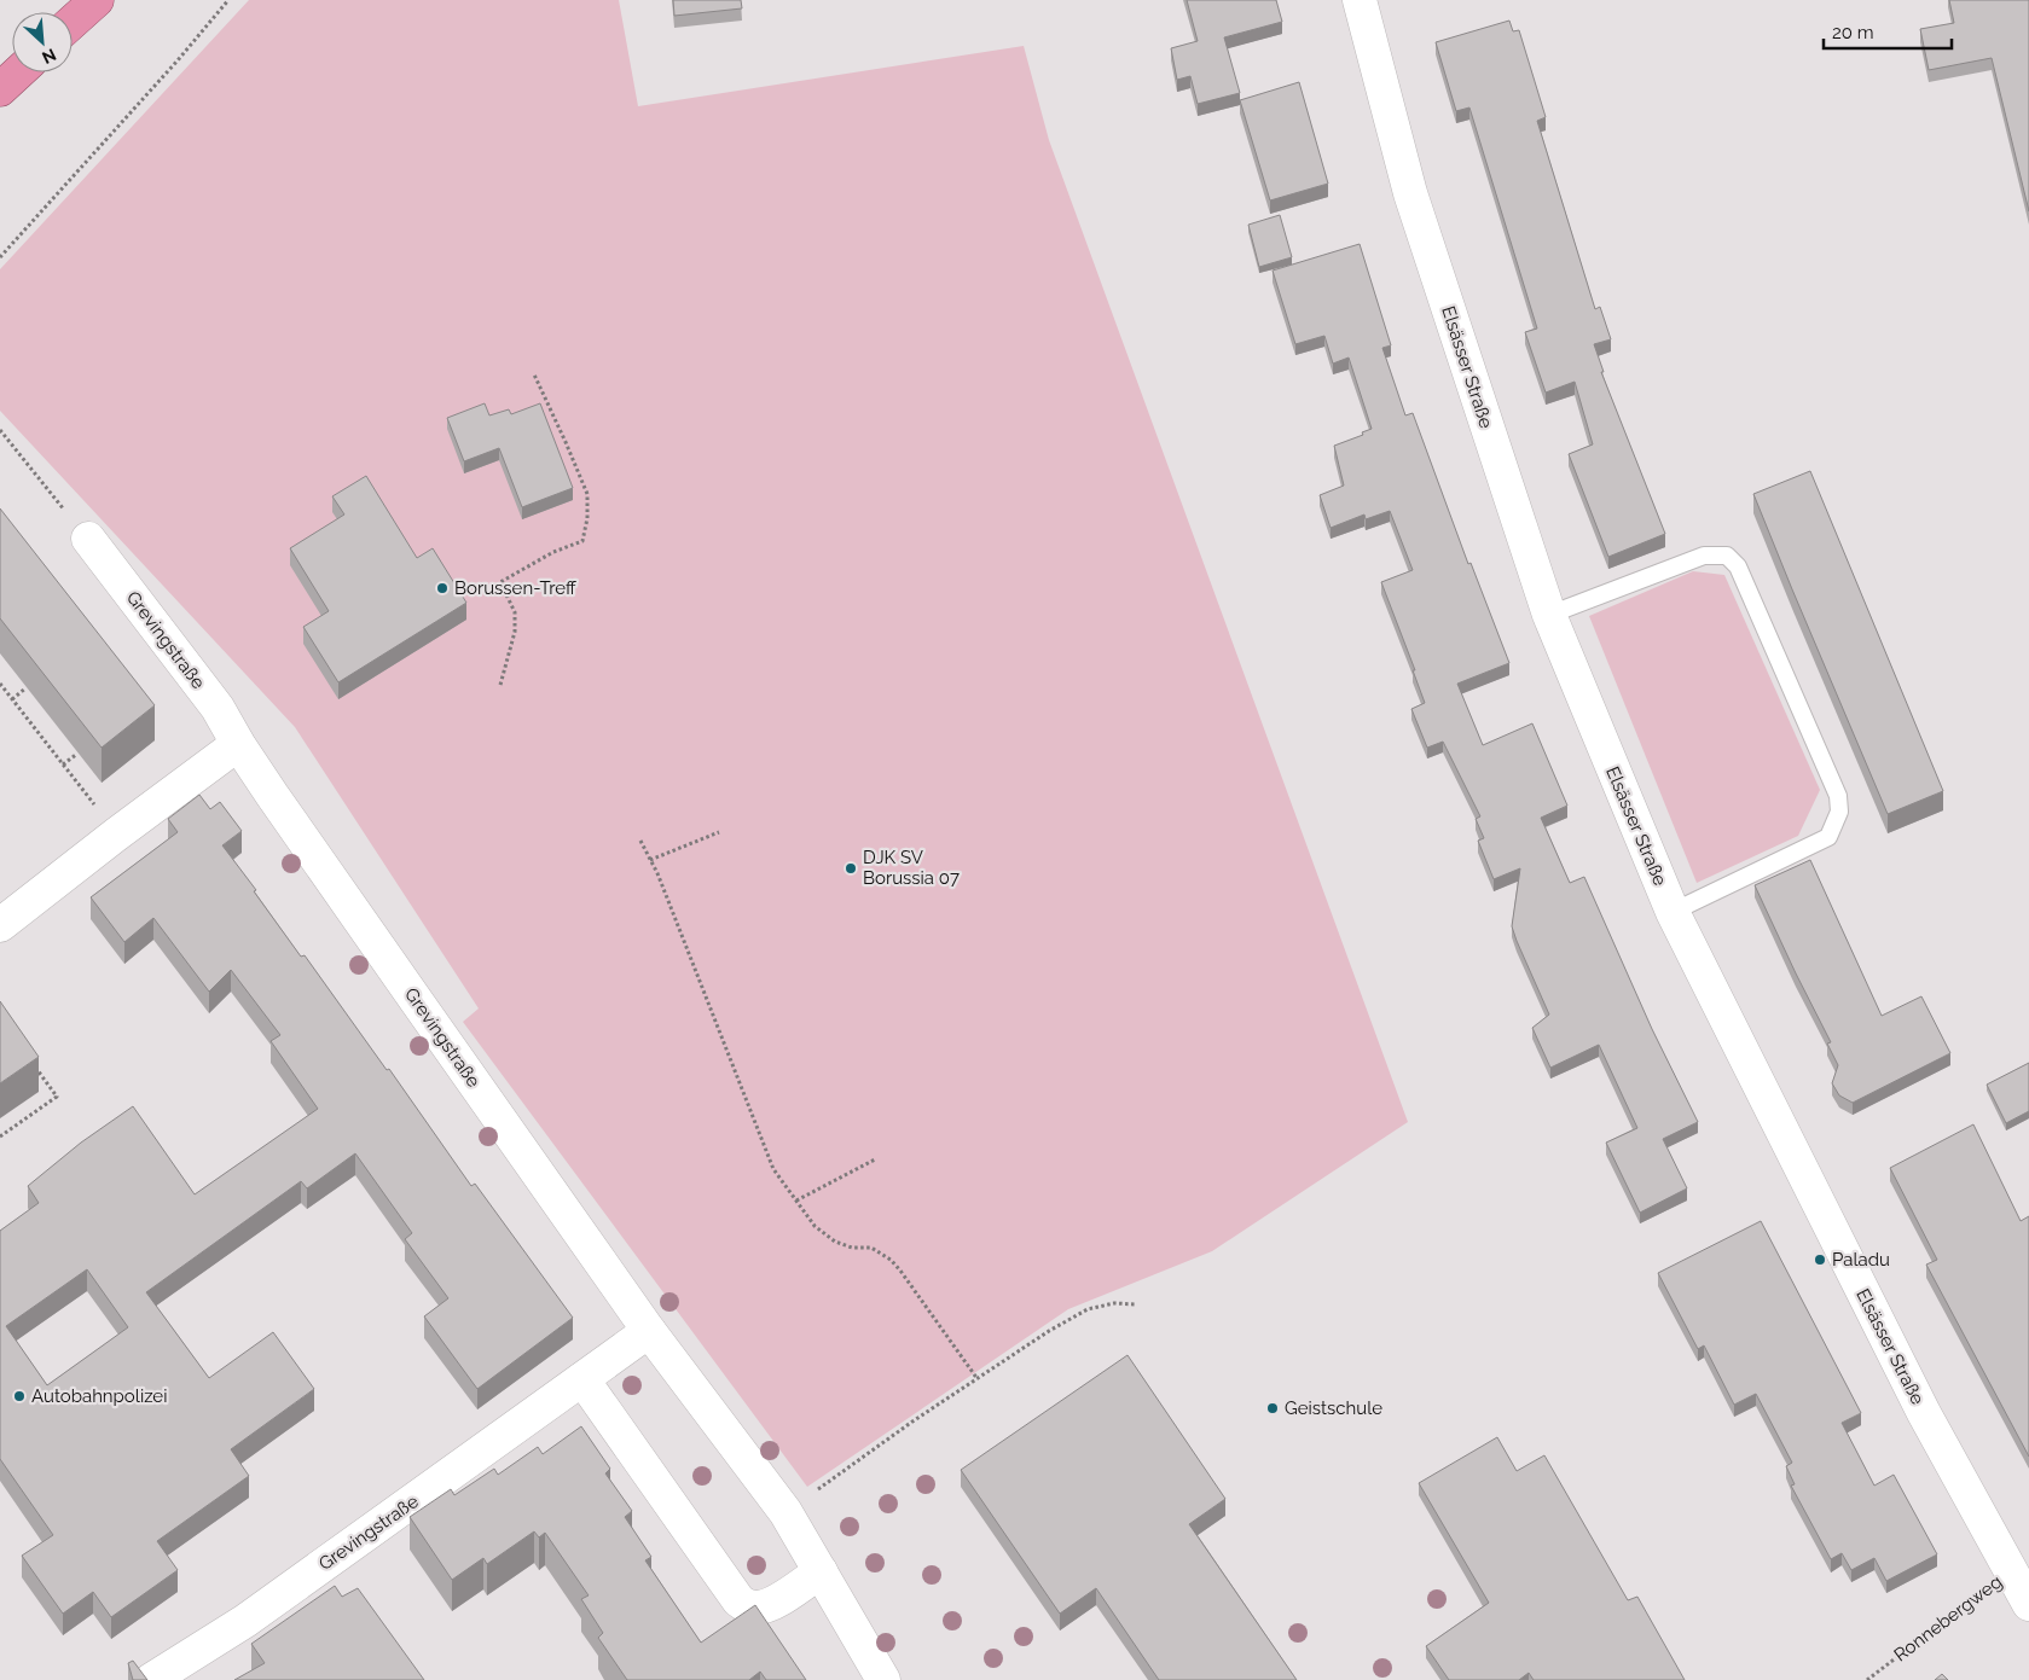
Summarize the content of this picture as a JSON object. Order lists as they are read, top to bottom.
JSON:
{
  "streets": {
    "street": ["Elsässer Straße", "Grevingstraße"],
    "path": ["Ronnebergweg"]
  },
  "crossings": [
    ["Elsässer Straße", "Ronnebergweg"]
  ],
  "places": [
    "Borussen-Treff",
    "DJK SV Borussia 07",
    "Paladu",
    "Autobahnpolizei",
    "Geistschule"
  ],
  "scale_bar": "20 m",
  "north": "bottom right"
}
